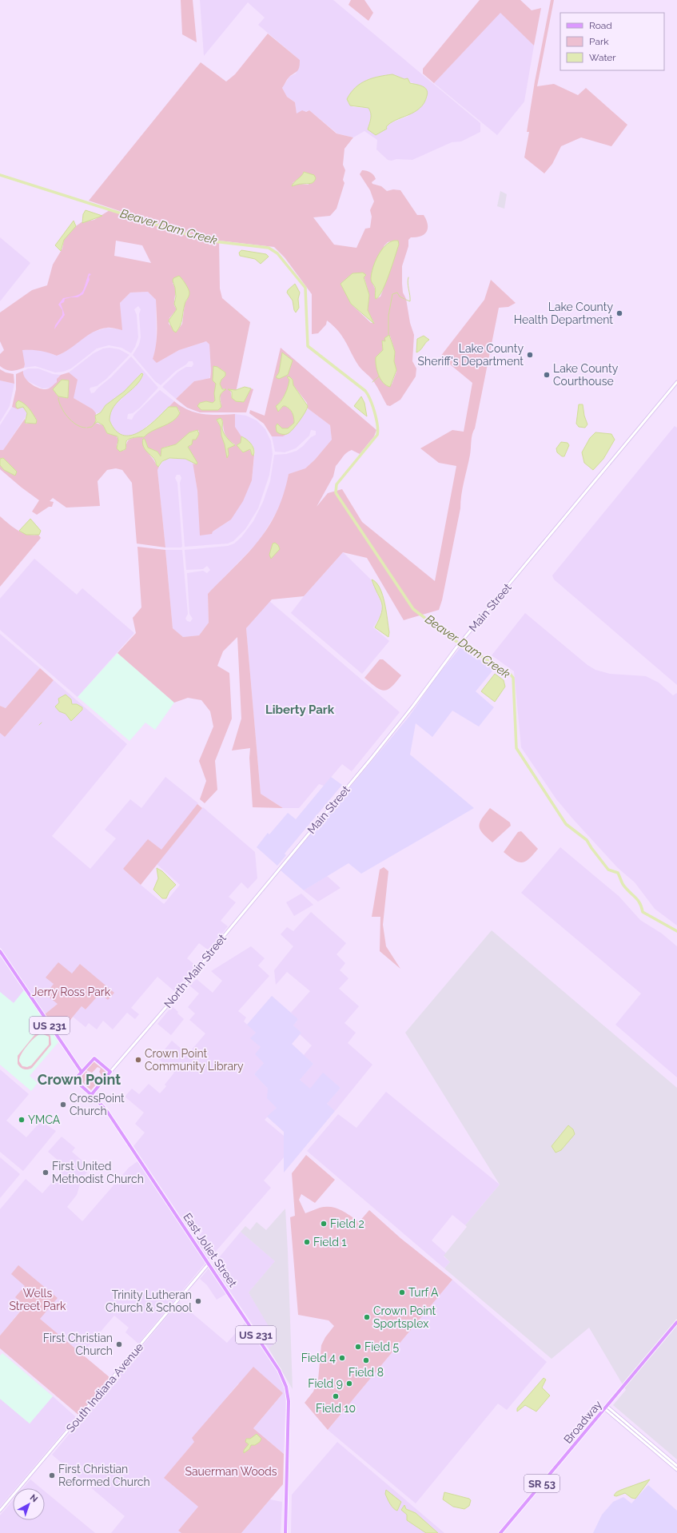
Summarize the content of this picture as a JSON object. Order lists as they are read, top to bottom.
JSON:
{
  "streets": {
    "main road": [
      "Main Street",
      "North Main Street",
      "US 231",
      "East Joliet Street",
      "South Indiana Avenue",
      "Broadway",
      "SR 53"
    ]
  },
  "crossings": [
    ["Main Street", "North Main Street"],
    ["North Main Street", "US 231"],
    ["US 231", "East Joliet Street"],
    ["East Joliet Street", "South Indiana Avenue"]
  ],
  "districts": ["Liberty Park", "Crown Point"],
  "water": ["Beaver Dam Creek"],
  "parks": ["Jerry Ross Park", "Wells Street Park", "Sauerman Woods"],
  "places": [
    "Lake County Health Department",
    "Lake County Sheriff's Department",
    "Lake County Courthouse",
    "Crown Point Community Library",
    "CrossPoint Church",
    "YMCA",
    "First United Methodist Church",
    "Field 2",
    "Field 1",
    "Turf A",
    "Trinity Lutheran Church & School",
    "Crown Point Sportsplex",
    "First Christian Church",
    "Field 5",
    "Field 4",
    "Field 8",
    "Field 9",
    "Field 10",
    "First Christian Reformed Church"
  ],
  "legend": ["Road", "Park", "Water"],
  "north": "top right"
}
